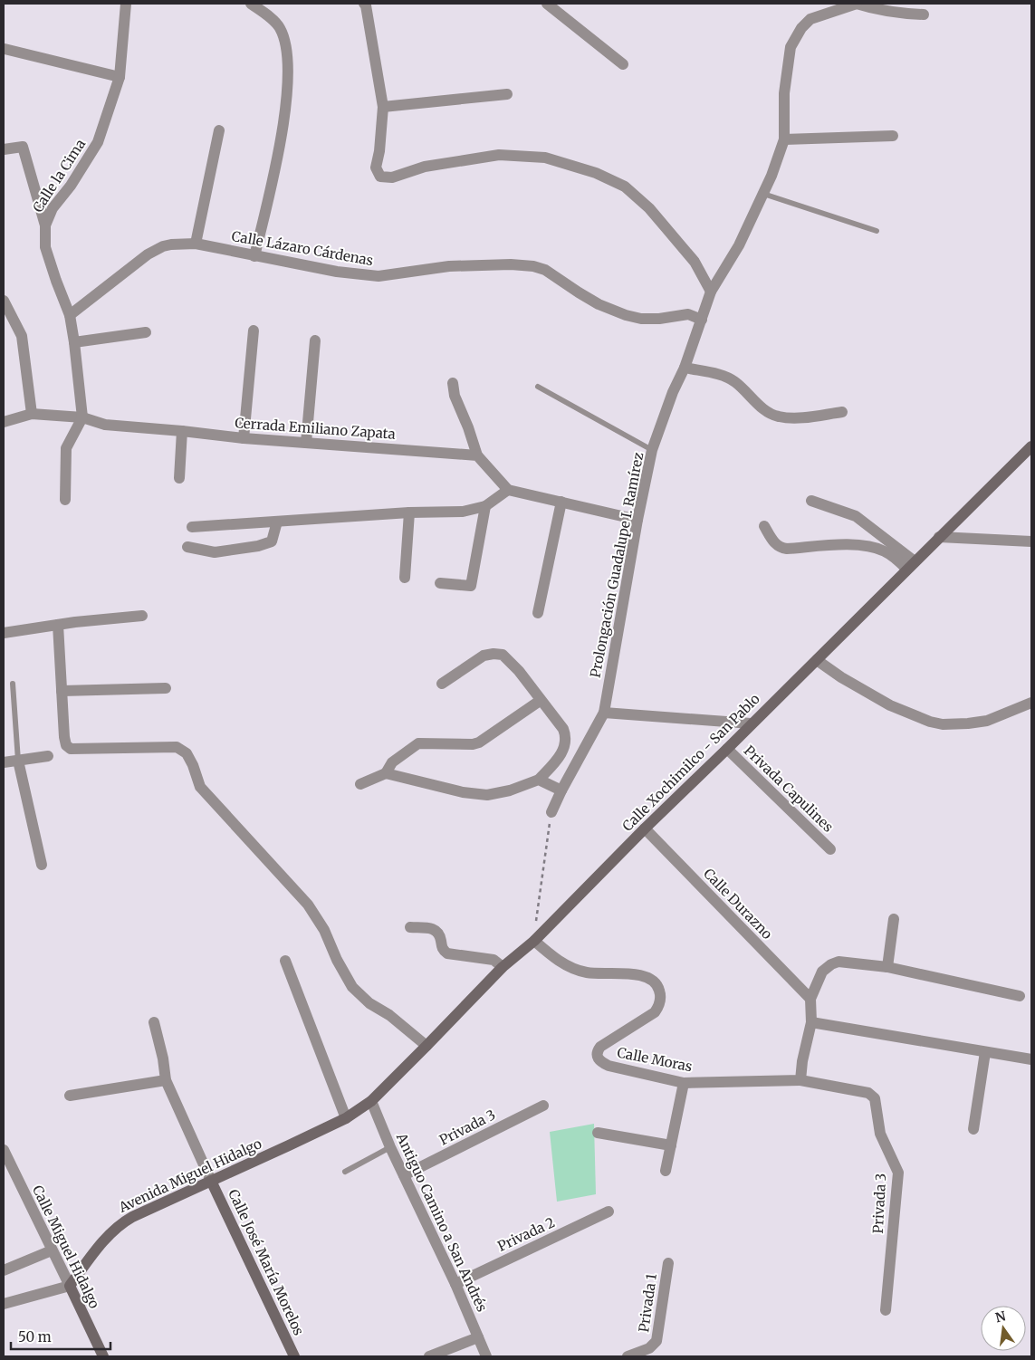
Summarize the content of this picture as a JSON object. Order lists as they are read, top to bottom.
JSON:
{
  "streets": {
    "main road": [
      "Calle Xochimilco - San Pablo",
      "Avenida Miguel Hidalgo",
      "Calle Miguel Hidalgo",
      "Calle José María Morelos"
    ],
    "street": [
      "Calle la Cima",
      "Calle Lázaro Cárdenas",
      "Cerrada Emiliano Zapata",
      "Prolongación Guadalupe I. Ramírez",
      "Privada Capulines",
      "Calle Durazno",
      "Calle Moras",
      "Privada 3",
      "Antiguo Camino a San Andrés",
      "Privada 2",
      "Privada 1"
    ]
  },
  "crossings": [
    ["Calle la Cima", "Calle Lázaro Cárdenas"],
    ["Calle la Cima", "Cerrada Emiliano Zapata"],
    ["Calle Lázaro Cárdenas", "Prolongación Guadalupe I. Ramírez"],
    ["Calle Xochimilco - San Pablo", "Privada Capulines"],
    ["Calle Xochimilco - San Pablo", "Calle Durazno"],
    ["Calle Xochimilco - San Pablo", "Calle Moras"],
    ["Calle Xochimilco - San Pablo", "Avenida Miguel Hidalgo"],
    ["Calle Xochimilco - San Pablo", "Antiguo Camino a San Andrés"],
    ["Calle Moras", "Privada 3"],
    ["Privada 3", "Antiguo Camino a San Andrés"],
    ["Avenida Miguel Hidalgo", "Antiguo Camino a San Andrés"],
    ["Avenida Miguel Hidalgo", "Calle Miguel Hidalgo"],
    ["Avenida Miguel Hidalgo", "Calle José María Morelos"],
    ["Antiguo Camino a San Andrés", "Privada 2"]
  ],
  "scale_bar": "50 m",
  "north": "top"
}
